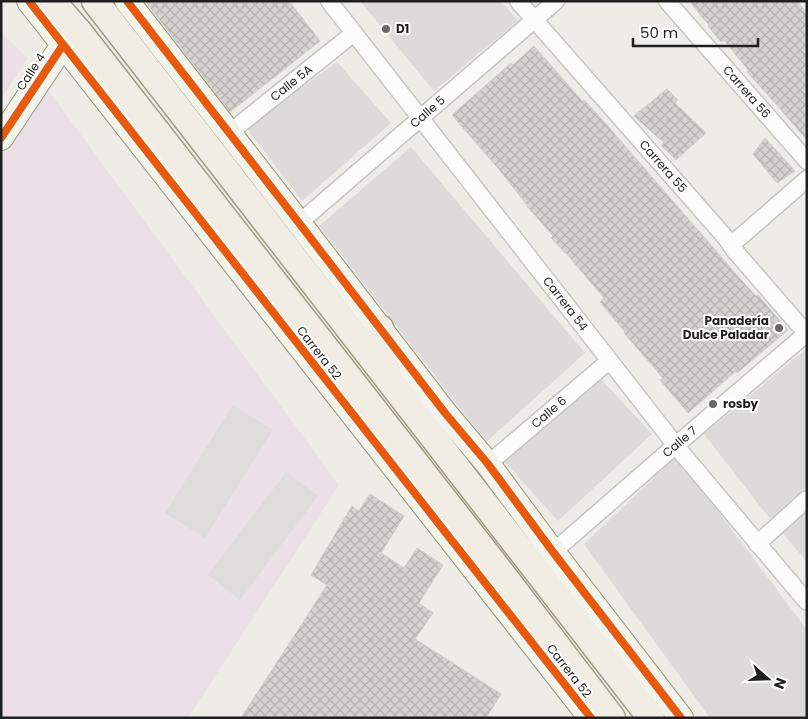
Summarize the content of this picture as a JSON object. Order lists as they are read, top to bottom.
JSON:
{
  "streets": {
    "main road": ["Carrera 52"],
    "street": [
      "Calle 4",
      "Calle 5A",
      "Carrera 56",
      "Calle 5",
      "Carrera 55",
      "Carrera 54",
      "Calle 6",
      "Calle 7"
    ]
  },
  "crossings": [
    ["Calle 4", "Carrera 52"],
    ["Calle 5A", "Carrera 54"],
    ["Calle 5", "Carrera 55"],
    ["Calle 5", "Carrera 54"],
    ["Carrera 55", "Calle 7"],
    ["Carrera 54", "Calle 6"],
    ["Carrera 54", "Calle 7"]
  ],
  "places": ["D1", "Panadería Dulce Paladar", "rosby"],
  "scale_bar": "50 m",
  "north": "right"
}
